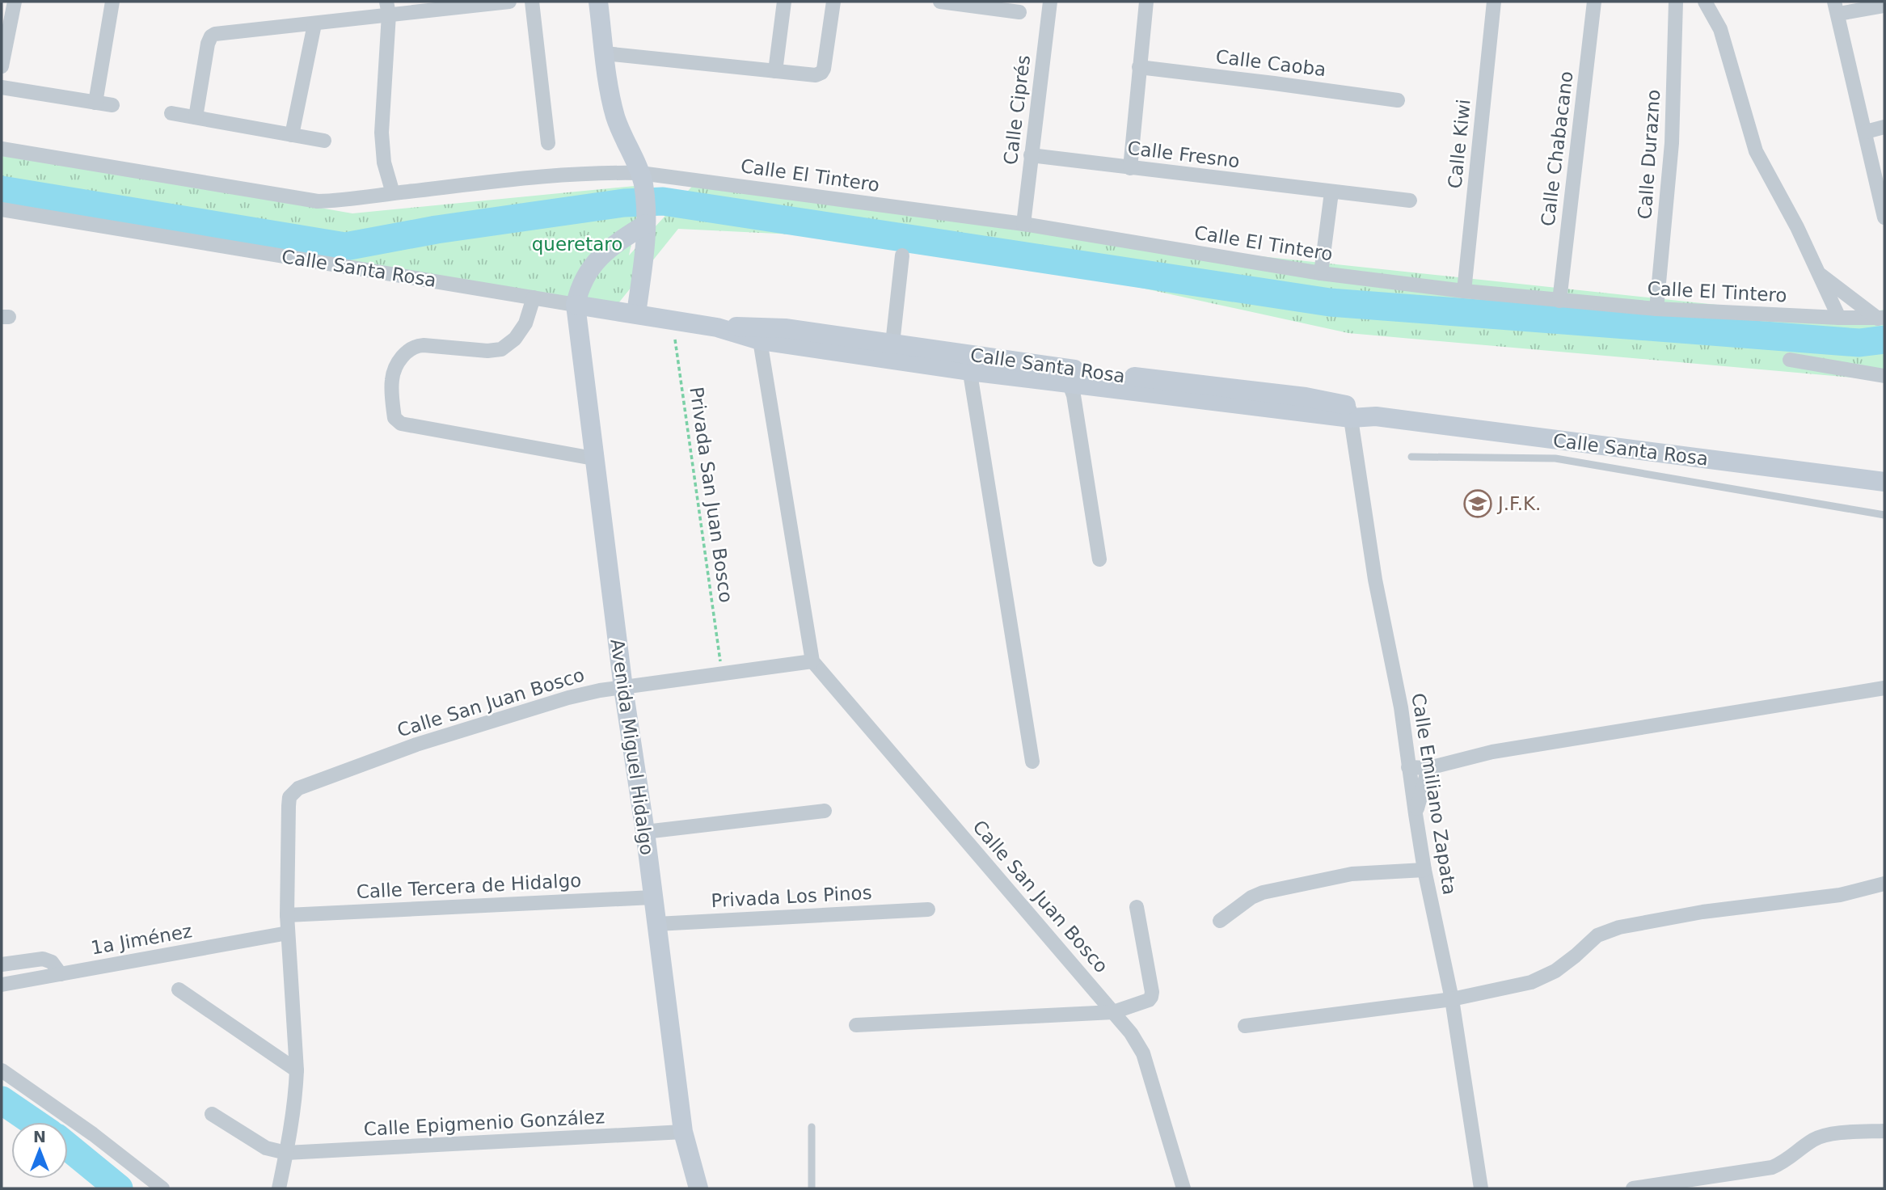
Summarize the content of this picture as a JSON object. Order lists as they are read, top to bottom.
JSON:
{
  "streets": {
    "street": [
      "Calle Caoba",
      "Calle Ciprés",
      "Calle Kiwi",
      "Calle Chabacano",
      "Calle Fresno",
      "Calle Durazno",
      "Calle El Tintero",
      "Calle Santa Rosa",
      "Calle San Juan Bosco",
      "Avenida Miguel Hidalgo",
      "Calle Emiliano Zapata",
      "Calle Tercera de Hidalgo",
      "Privada Los Pinos",
      "1a Jiménez",
      "Calle Epigmenio González"
    ],
    "path": ["Privada San Juan Bosco"]
  },
  "crossings": [
    ["Calle Ciprés", "Calle Fresno"],
    ["Calle Ciprés", "Calle El Tintero"],
    ["Calle Kiwi", "Calle El Tintero"],
    ["Calle Chabacano", "Calle El Tintero"],
    ["Calle Durazno", "Calle El Tintero"],
    ["Calle Santa Rosa", "Privada San Juan Bosco"],
    ["Calle Santa Rosa", "Avenida Miguel Hidalgo"],
    ["Calle Santa Rosa", "Calle Emiliano Zapata"],
    ["Privada San Juan Bosco", "Calle San Juan Bosco"],
    ["Calle San Juan Bosco", "Avenida Miguel Hidalgo"],
    ["Calle San Juan Bosco", "Calle Tercera de Hidalgo"],
    ["Avenida Miguel Hidalgo", "Calle Tercera de Hidalgo"],
    ["Avenida Miguel Hidalgo", "Privada Los Pinos"],
    ["Avenida Miguel Hidalgo", "Calle Epigmenio González"]
  ],
  "parks": ["queretaro"],
  "places": {
    "school or university": ["J.F.K."]
  },
  "north": "top"
}
